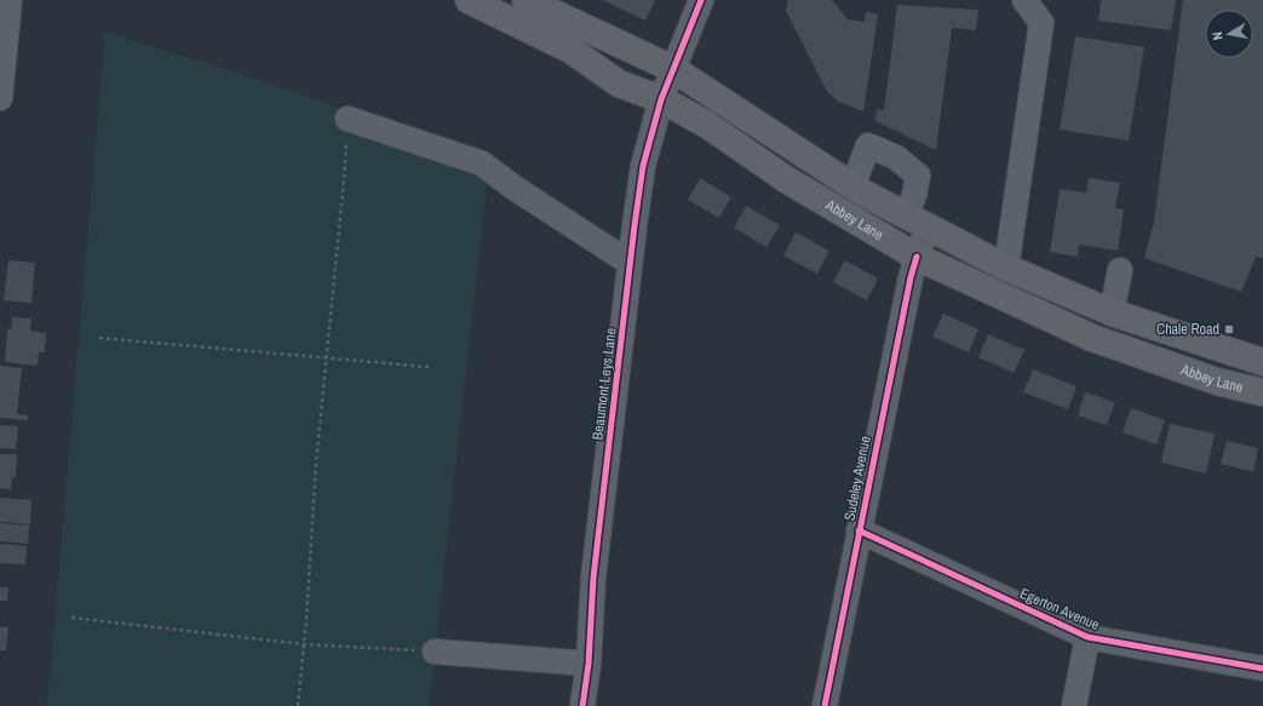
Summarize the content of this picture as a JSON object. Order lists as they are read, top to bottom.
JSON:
{
  "streets": {
    "main road": ["Abbey Lane"],
    "street": ["Beaumont Leys Lane", "Sudeley Avenue", "Egerton Avenue"]
  },
  "crossings": [
    ["Abbey Lane", "Beaumont Leys Lane"],
    ["Abbey Lane", "Sudeley Avenue"],
    ["Sudeley Avenue", "Egerton Avenue"]
  ],
  "places": {
    "transit": ["Chale Road"]
  },
  "north": "left"
}
